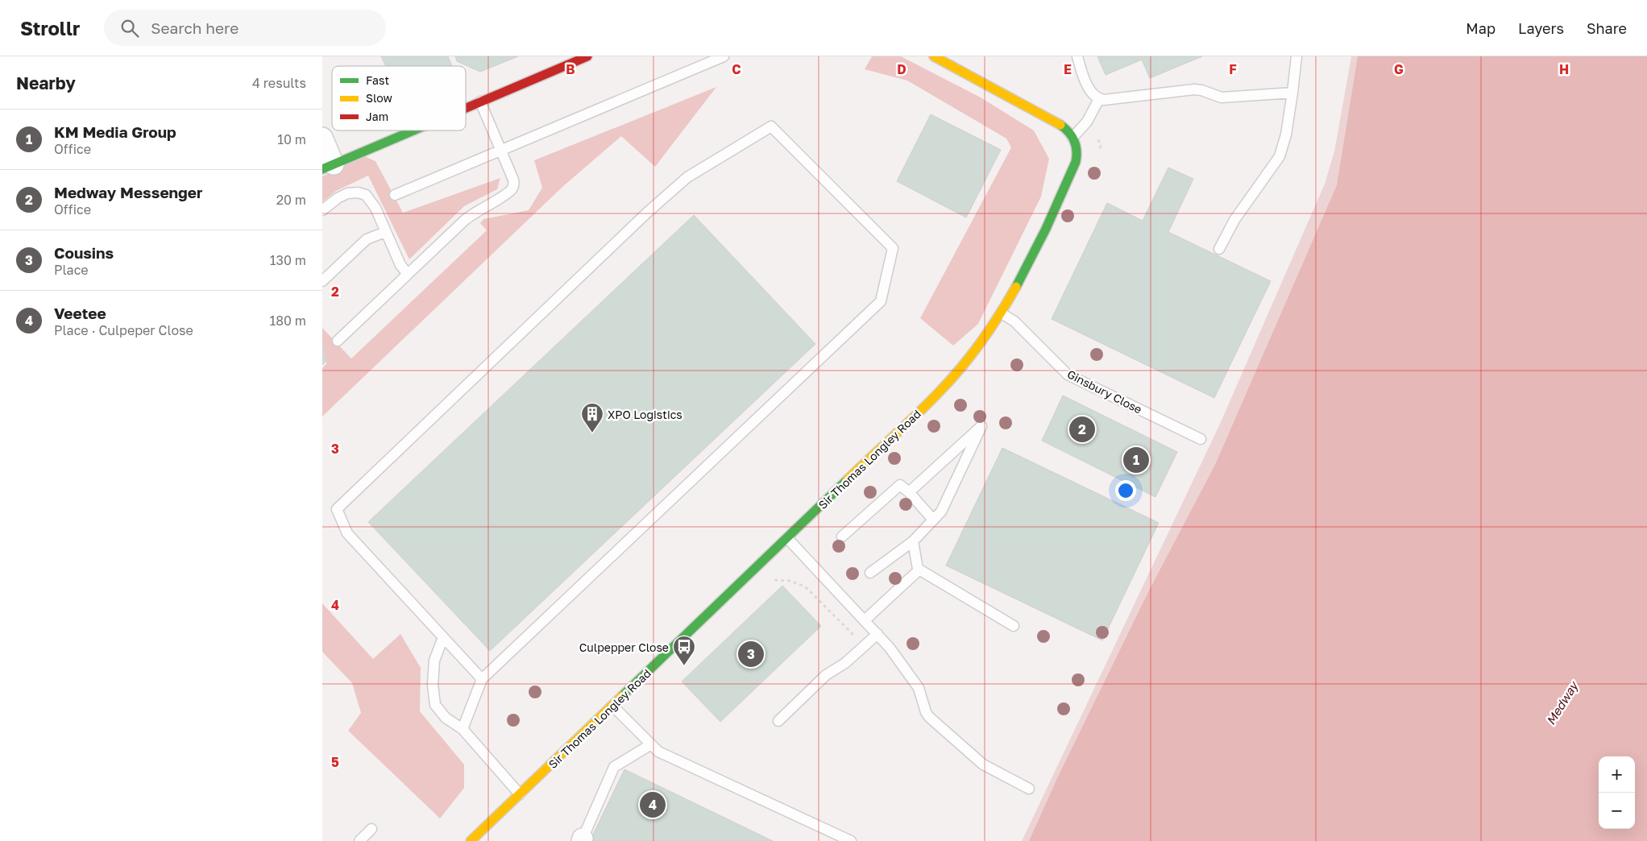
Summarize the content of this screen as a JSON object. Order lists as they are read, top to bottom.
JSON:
{
  "streets": {
    "street": ["Sir Thomas Longley Road"],
    "lane": ["Ginsbury Close"]
  },
  "crossings": [
    ["Ginsbury Close", "Sir Thomas Longley Road"]
  ],
  "water": ["Medway"],
  "places": {
    "building": ["XPO Logistics"],
    "bus stop": ["Culpepper Close"]
  },
  "legend": ["Fast", "Slow", "Jam"],
  "page": {
    "header": "Strollr",
    "search": "Search here",
    "nav": ["Map", "Layers", "Share"],
    "heading": ["Nearby", "4 results"],
    "list": [
      {
        "mark": "1",
        "name": "KM Media Group",
        "note": "Office",
        "value": "10 m"
      },
      {
        "mark": "2",
        "name": "Medway Messenger",
        "note": "Office",
        "value": "20 m"
      },
      {
        "mark": "3",
        "name": "Cousins",
        "note": "Place",
        "value": "130 m"
      },
      {
        "mark": "4",
        "name": "Veetee",
        "note": "Place · Culpeper Close",
        "value": "180 m"
      }
    ],
    "pins": [
      "2",
      "1",
      "3",
      "4"
    ],
    "map_buttons": ["+", "−"]
  },
  "grid": {
    "columns": [
      "B",
      "C",
      "D",
      "E",
      "F",
      "G",
      "H"
    ],
    "rows": [
      "2",
      "3",
      "4",
      "5"
    ]
  }
}
